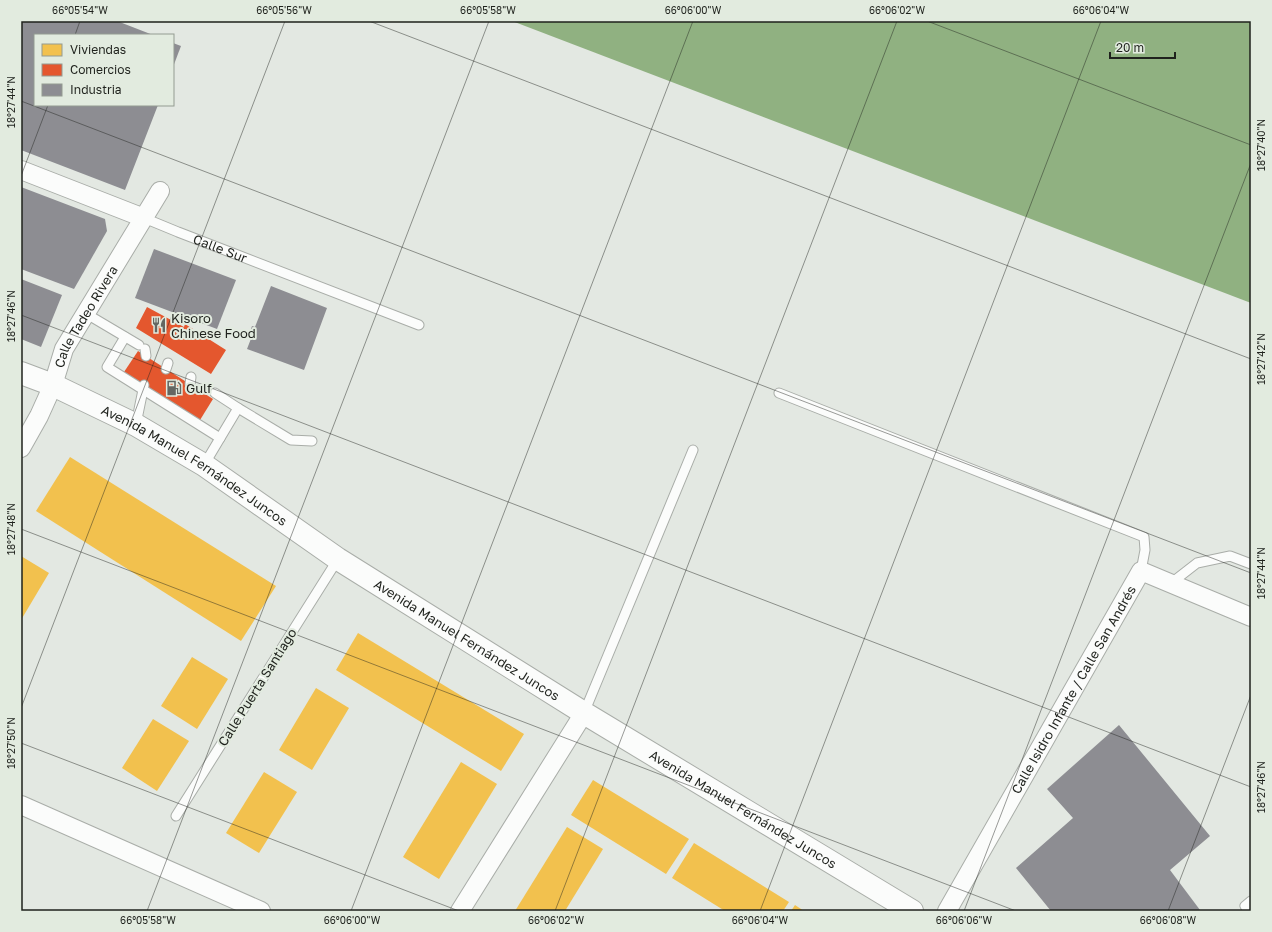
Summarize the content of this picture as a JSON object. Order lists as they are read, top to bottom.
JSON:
{
  "streets": {
    "main road": ["Avenida Manuel Fernández Juncos"],
    "street": ["Calle Sur", "Calle Tadeo Rivera", "Calle Isidro Infante / Calle San Andrés"],
    "lane": ["Calle Puerta Santiago"]
  },
  "crossings": [
    ["Calle Sur", "Calle Tadeo Rivera"],
    ["Calle Tadeo Rivera", "Avenida Manuel Fernández Juncos"],
    ["Avenida Manuel Fernández Juncos", "Calle Puerta Santiago"]
  ],
  "places": {
    "restaurant": ["Kisoro Chinese Food"],
    "fuel station": ["Gulf"]
  },
  "legend": ["Viviendas", "Comercios", "Industria"],
  "scale_bar": "20 m",
  "coordinates": [
    "66°05'54\"W",
    "66°05'56\"W",
    "66°05'58\"W",
    "66°06'00\"W",
    "66°06'02\"W",
    "66°06'04\"W",
    "18°27'44\"N",
    "18°27'40\"N",
    "18°27'46\"N",
    "18°27'42\"N",
    "18°27'48\"N",
    "18°27'50\"N",
    "66°06'06\"W",
    "66°06'08\"W"
  ]
}
